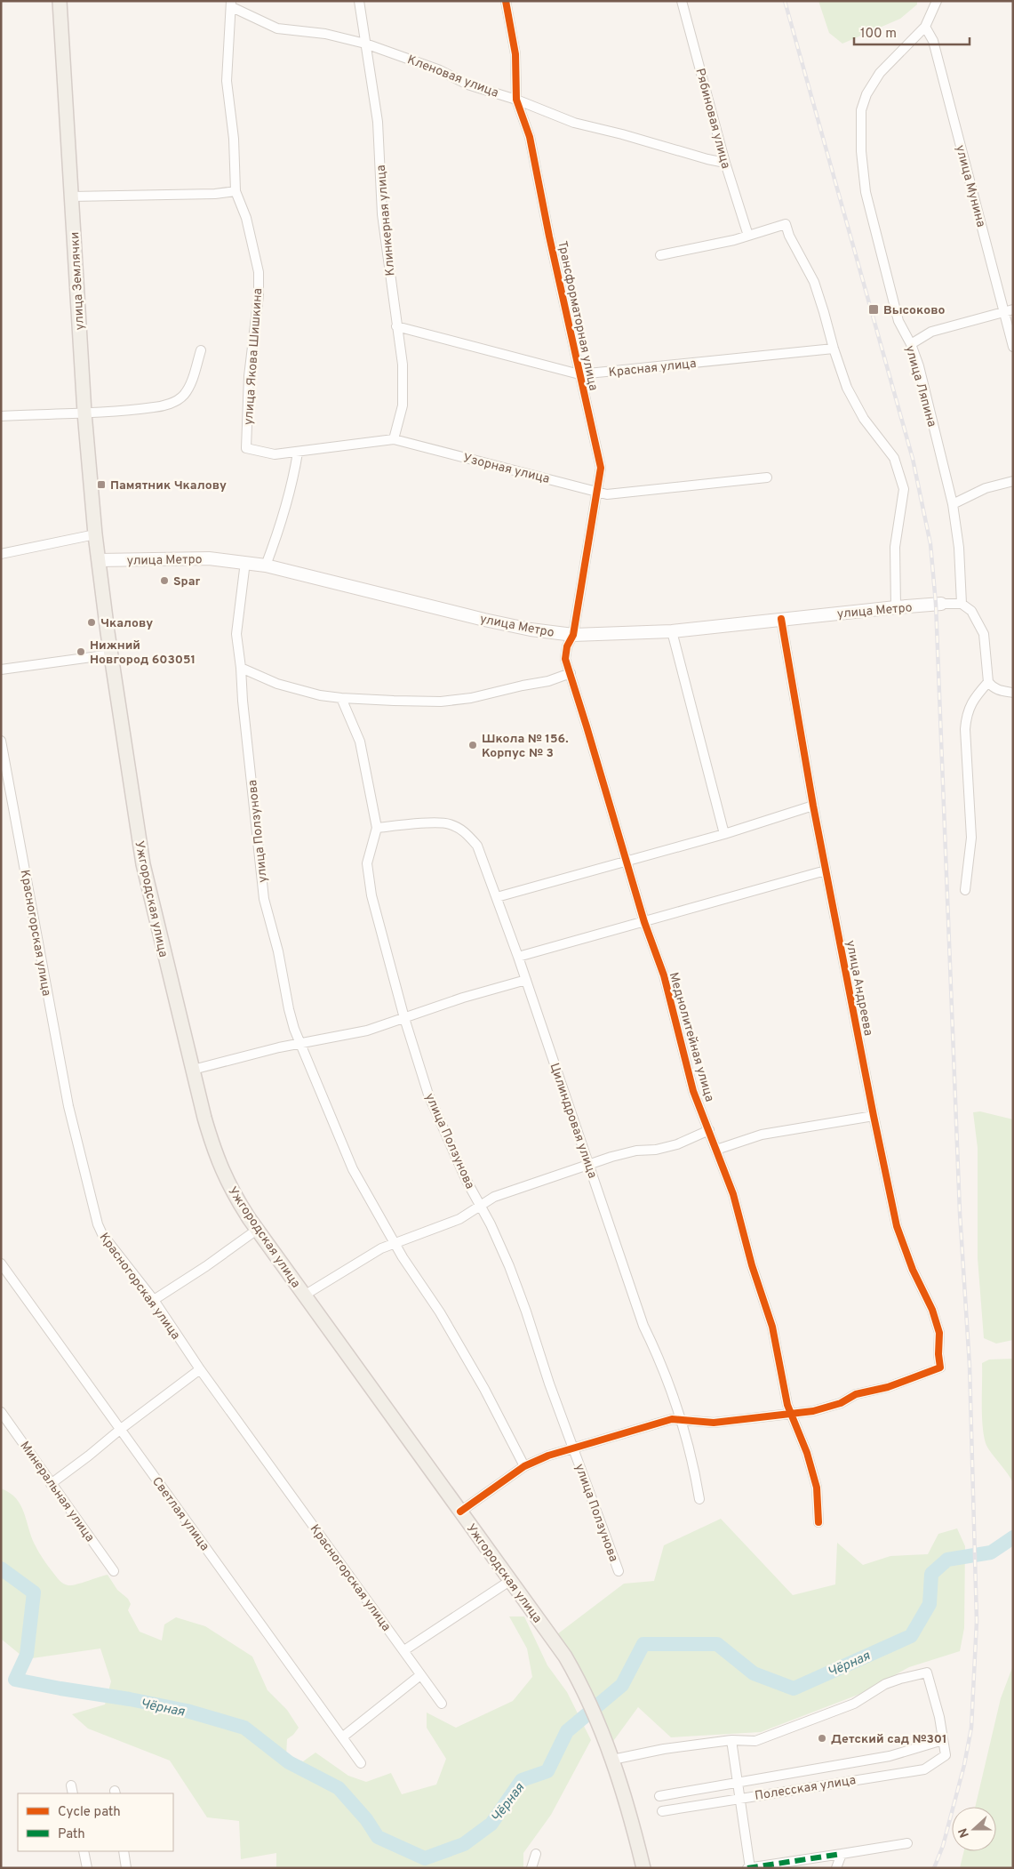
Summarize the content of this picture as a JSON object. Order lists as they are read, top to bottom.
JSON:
{
  "streets": {
    "main road": ["улица Землячки", "Ужгородская улица"],
    "street": [
      "Кленовая улица",
      "Рябиновая улица",
      "улица Мунина",
      "Клинкерная улица",
      "Трансформаторная улица",
      "улица Якова Шишкина",
      "Красная улица",
      "улица Ляпина",
      "Узорная улица",
      "улица Метро",
      "улица Ползунова",
      "Красногорская улица",
      "улица Андреева",
      "Меднолитейная улица",
      "Цилиндровая улица",
      "Минеральная улица",
      "Светлая улица",
      "Полесская улица"
    ]
  },
  "crossings": [
    ["Кленовая улица", "Рябиновая улица"],
    ["Кленовая улица", "Клинкерная улица"],
    ["Кленовая улица", "Трансформаторная улица"],
    ["Кленовая улица", "улица Якова Шишкина"],
    ["улица Мунина", "улица Ляпина"],
    ["Клинкерная улица", "Красная улица"],
    ["Клинкерная улица", "Узорная улица"],
    ["улица Землячки", "улица Метро"],
    ["улица Землячки", "Ужгородская улица"],
    ["Трансформаторная улица", "Красная улица"],
    ["Трансформаторная улица", "Узорная улица"],
    ["Трансформаторная улица", "улица Метро"],
    ["Трансформаторная улица", "Меднолитейная улица"],
    ["улица Якова Шишкина", "Узорная улица"],
    ["улица Метро", "улица Ползунова"],
    ["улица Метро", "Ужгородская улица"],
    ["улица Метро", "улица Андреева"],
    ["улица Метро", "Меднолитейная улица"],
    ["улица Ползунова", "Цилиндровая улица"],
    ["улица Андреева", "Меднолитейная улица"]
  ],
  "water": ["Чёрная"],
  "places": {
    "transit": ["Высоково", "Памятник Чкалову"],
    "other": [
      "Spar",
      "Чкалову",
      "Нижний Новгород 603051",
      "Школа № 156. Корпус № 3",
      "Детский сад №301"
    ]
  },
  "legend": ["Cycle path", "Path"],
  "scale_bar": "100 m",
  "north": "left"
}
